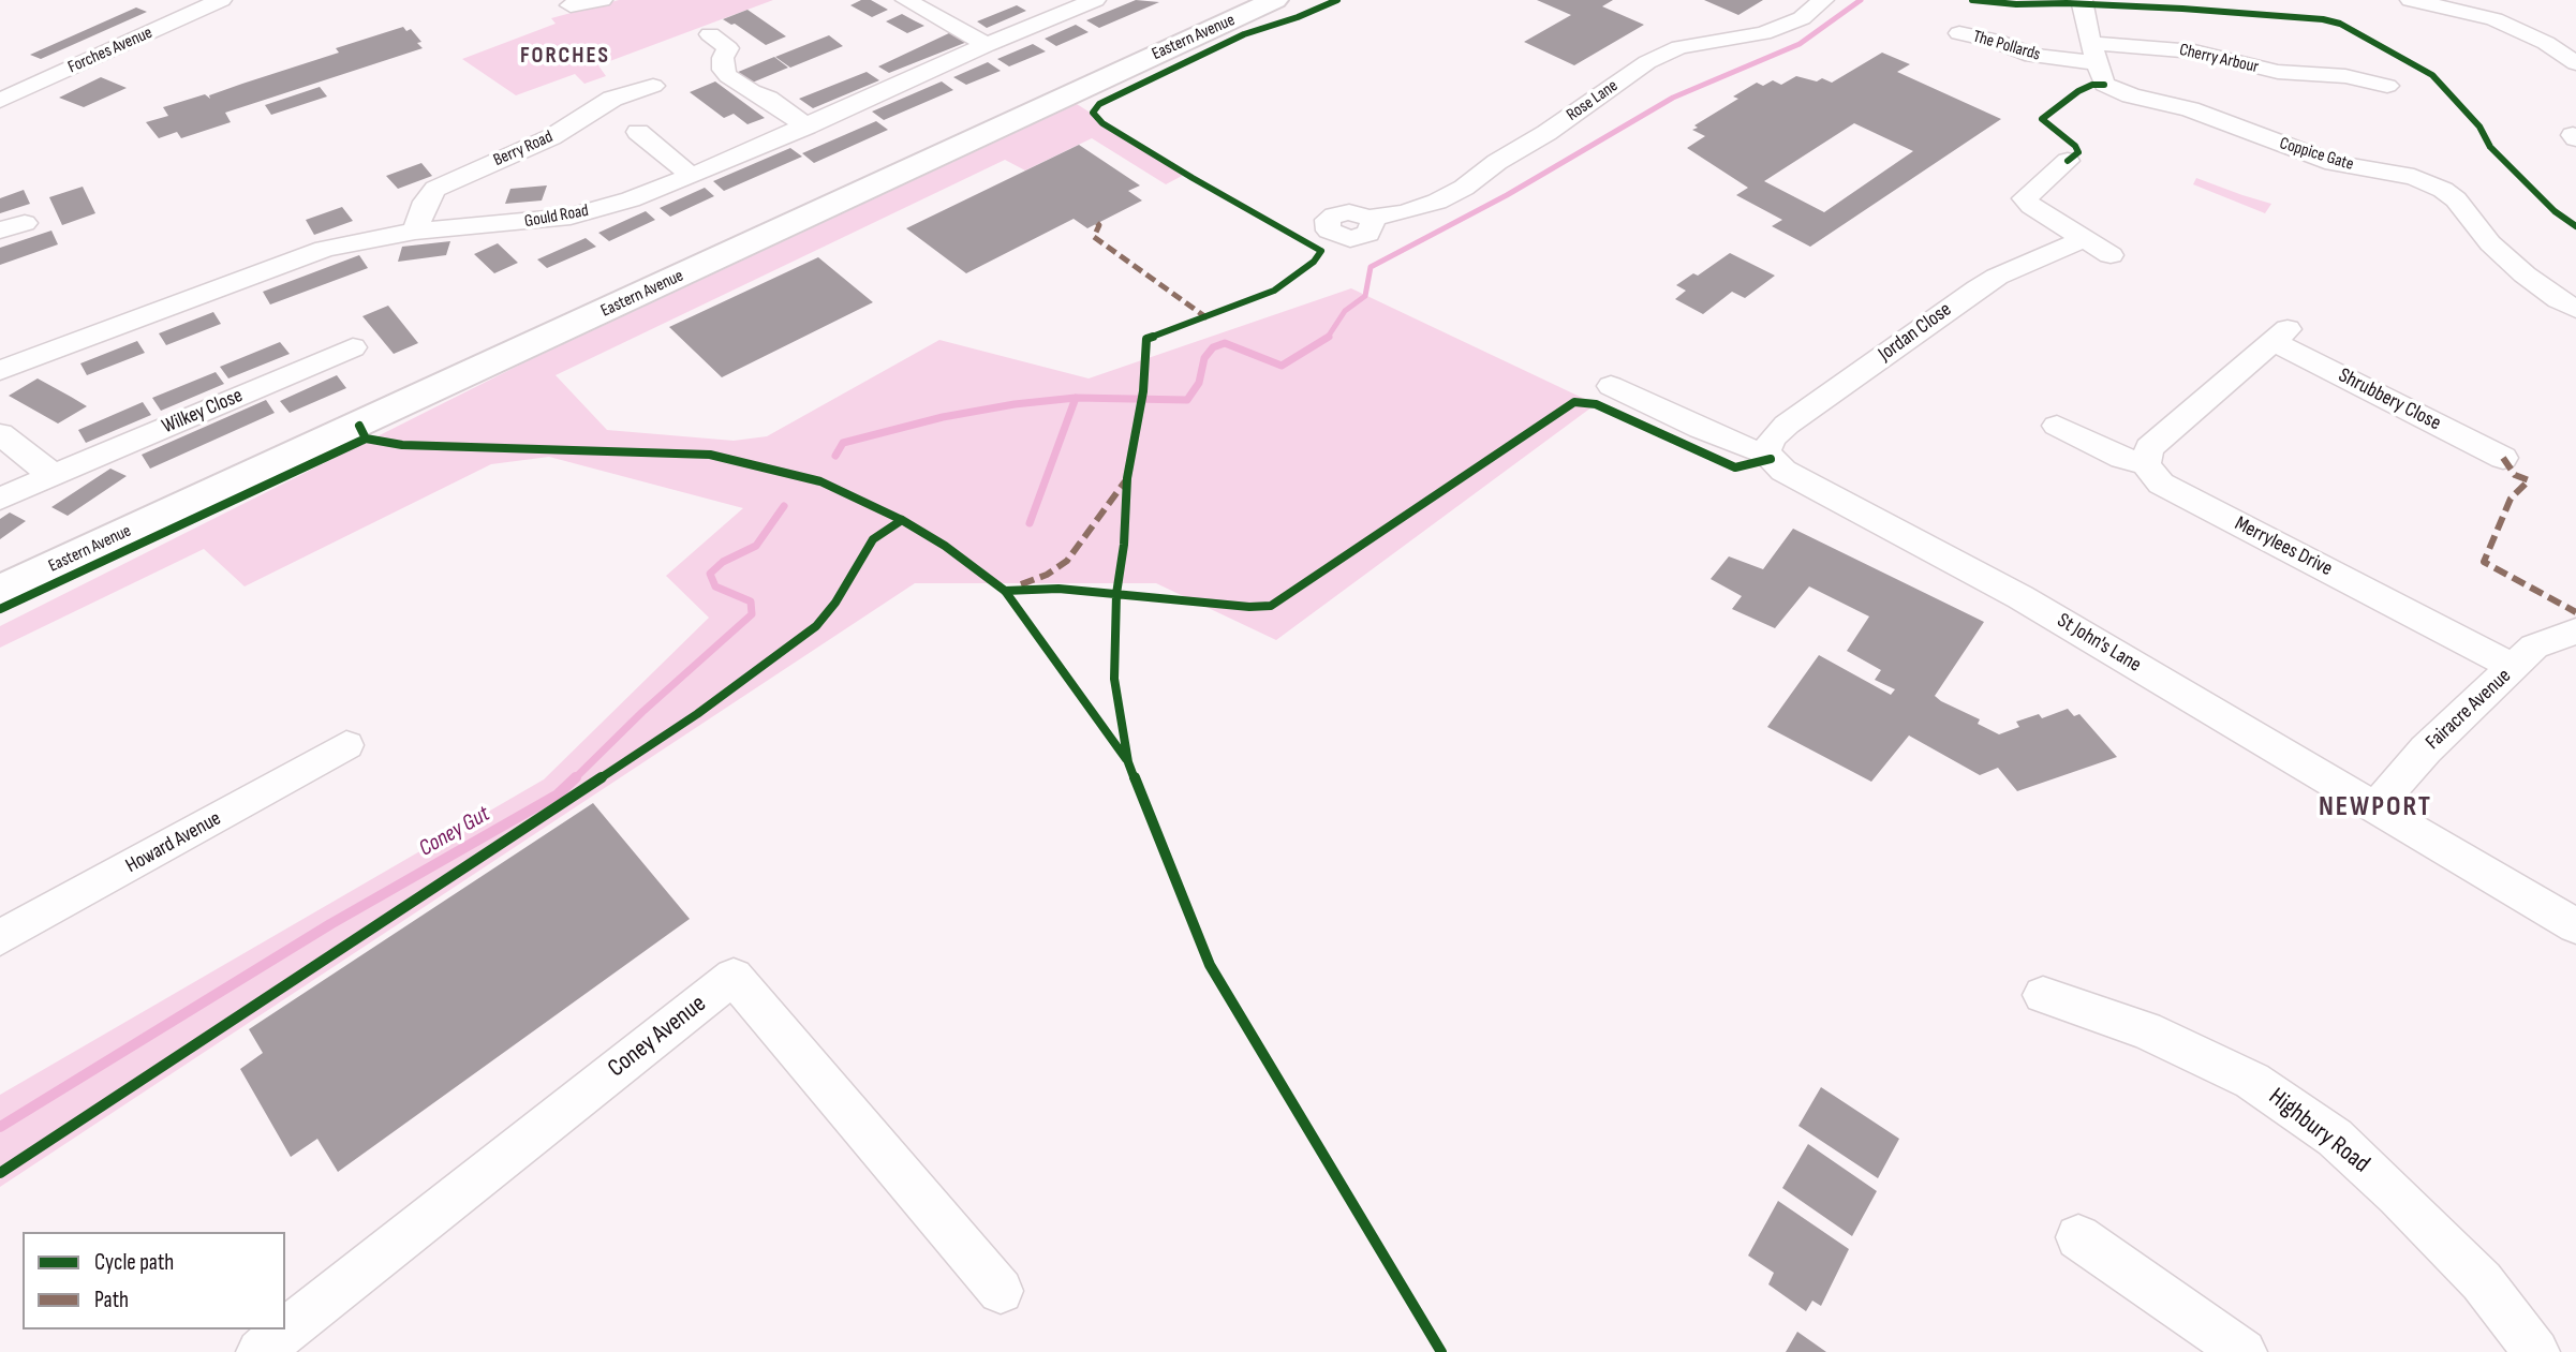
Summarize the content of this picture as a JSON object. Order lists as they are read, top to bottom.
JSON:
{
  "streets": {
    "main road": ["Eastern Avenue"],
    "street": [
      "The Pollards",
      "Forches Avenue",
      "Cherry Arbour",
      "Rose Lane",
      "Berry Road",
      "Coppice Gate",
      "Gould Road",
      "Jordan Close",
      "Shrubbery Close",
      "Wilkey Close",
      "Merrylees Drive",
      "St John's Lane",
      "Fairacre Avenue",
      "Howard Avenue",
      "Coney Avenue",
      "Highbury Road"
    ]
  },
  "crossings": [
    ["The Pollards", "Cherry Arbour"],
    ["The Pollards", "Coppice Gate"],
    ["Cherry Arbour", "Coppice Gate"],
    ["Berry Road", "Gould Road"],
    ["Jordan Close", "St John's Lane"],
    ["Shrubbery Close", "Merrylees Drive"],
    ["Merrylees Drive", "Fairacre Avenue"],
    ["St John's Lane", "Fairacre Avenue"]
  ],
  "districts": ["FORCHES", "NEWPORT"],
  "water": ["Coney Gut"],
  "legend": ["Cycle path", "Path"]
}
